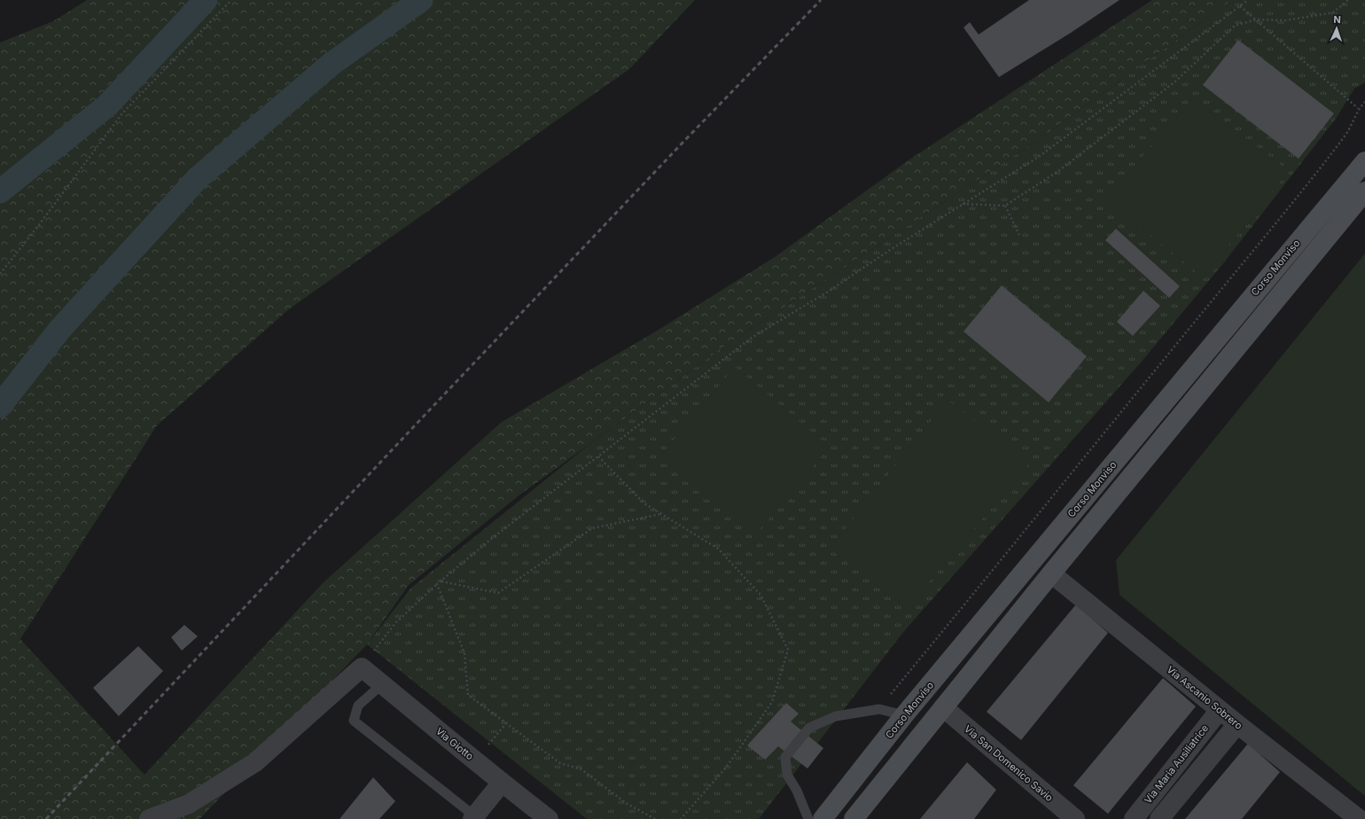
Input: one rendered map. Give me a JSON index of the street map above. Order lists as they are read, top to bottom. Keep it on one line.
{"streets":{"main road":["Corso Monviso"],"street":["Via Ascanio Sobrero","Via Giotto","Via San Domenico Savio","Via Maria Ausiliatrice"]},"crossings":[["Corso Monviso","Via Ascanio Sobrero"],["Corso Monviso","Via San Domenico Savio"],["Via Ascanio Sobrero","Via Maria Ausiliatrice"]],"north":"top"}
